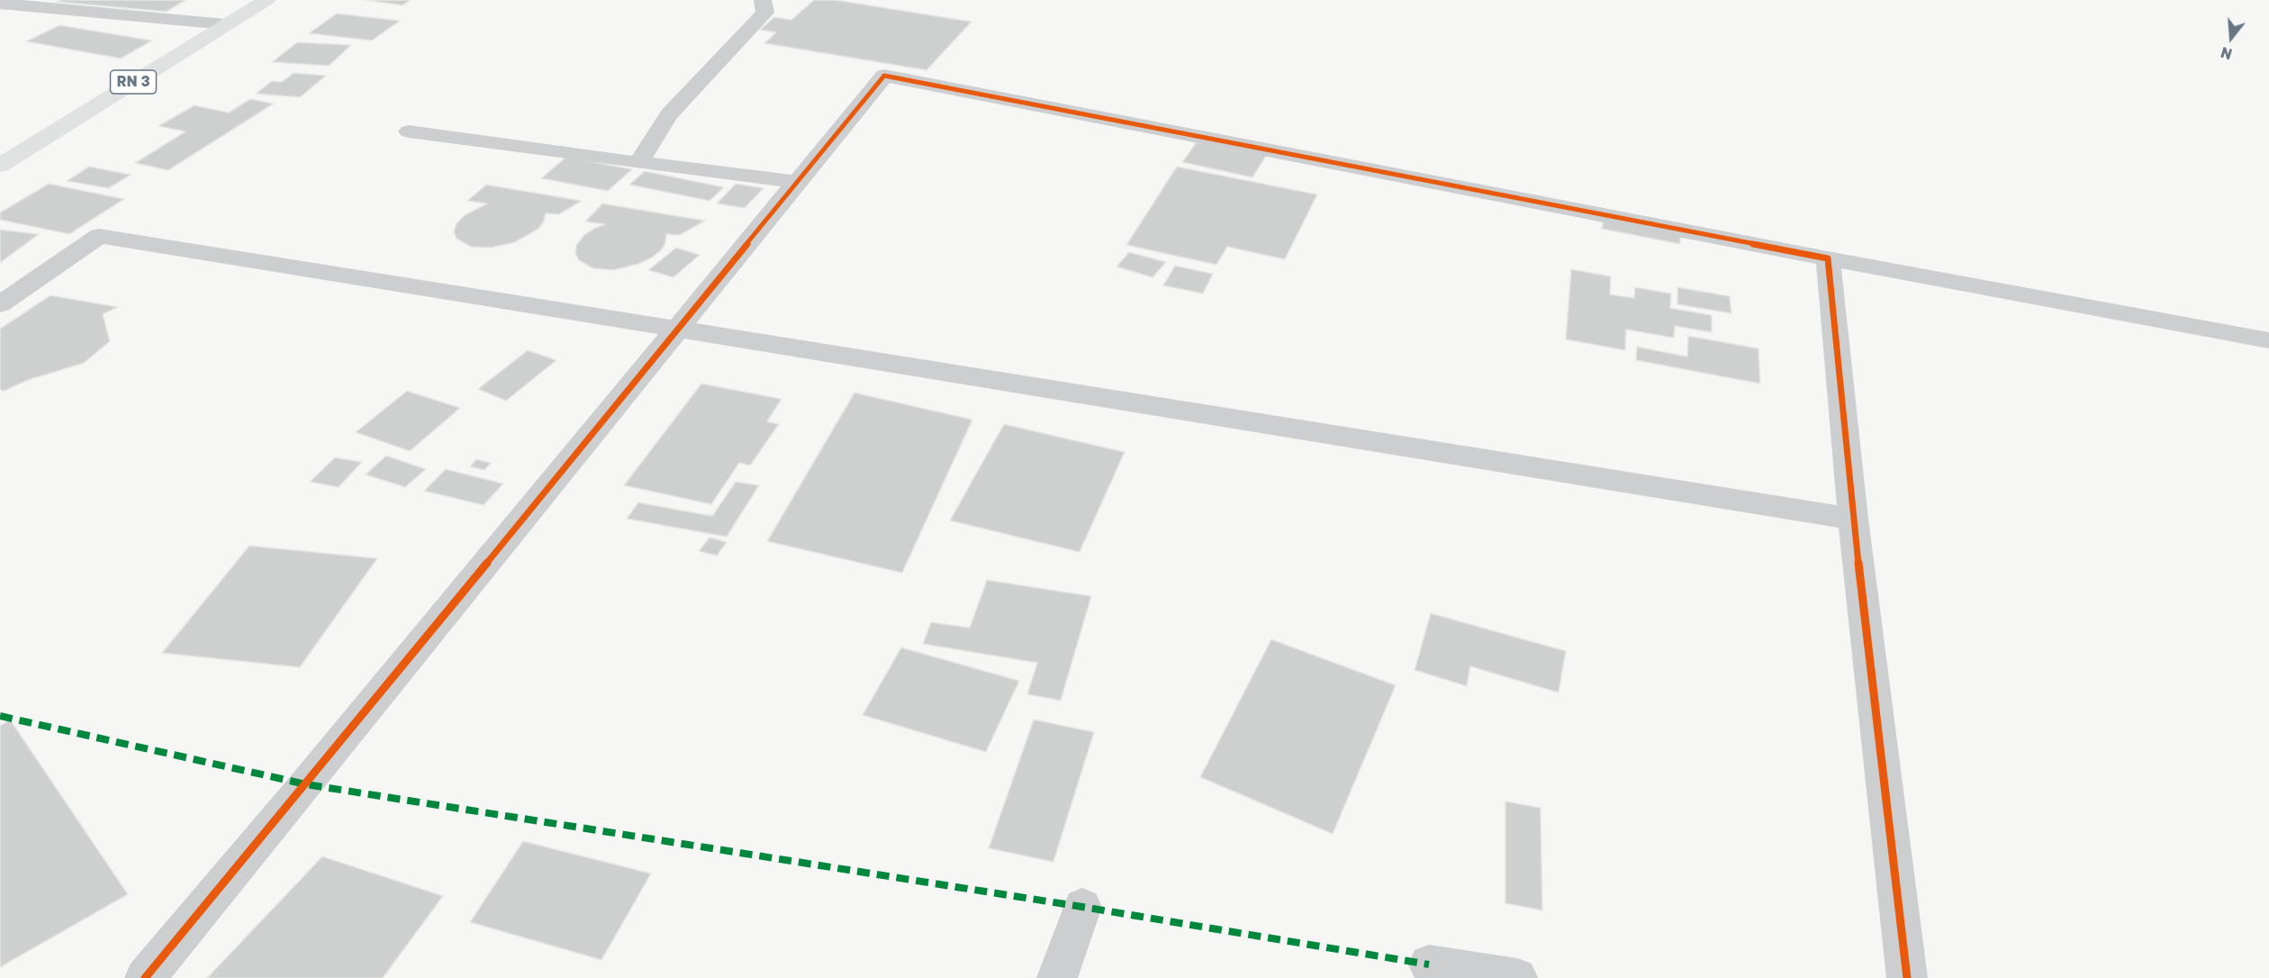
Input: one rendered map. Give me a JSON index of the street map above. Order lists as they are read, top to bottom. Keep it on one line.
{"streets":{"main road":["RN 3"]},"north":"bottom"}
